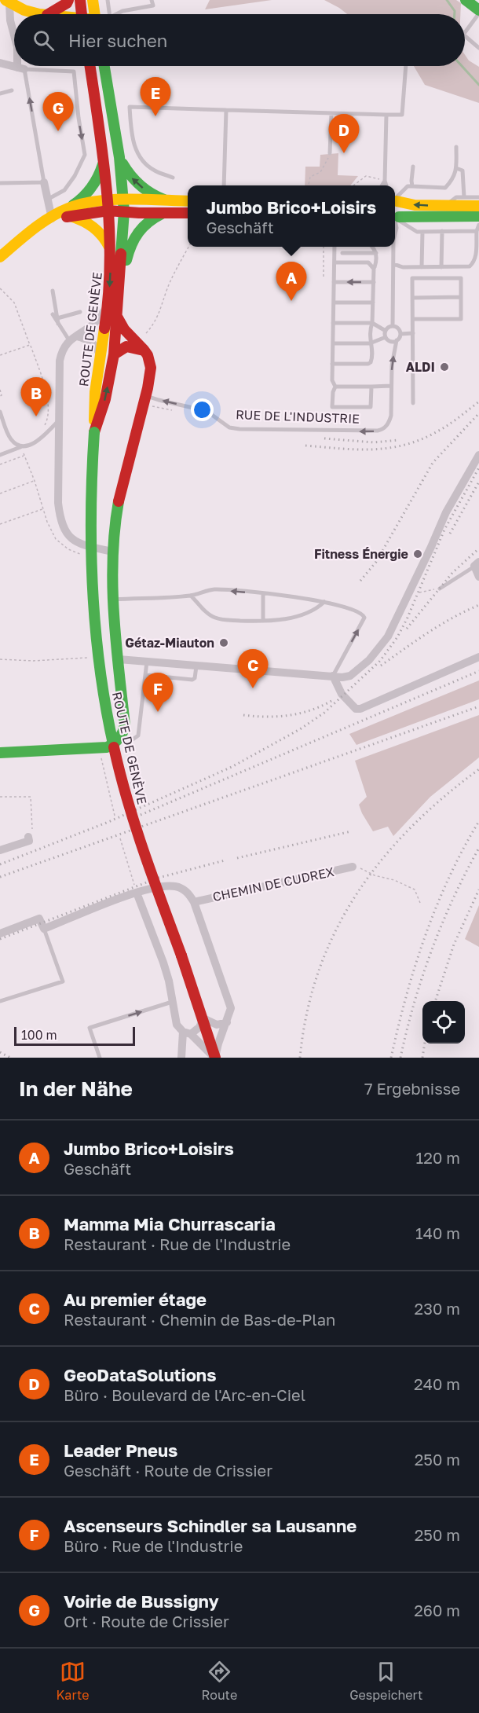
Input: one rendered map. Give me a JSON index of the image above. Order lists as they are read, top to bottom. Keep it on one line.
{"streets":{"main road":["ROUTE DE GENÈVE"],"street":["CHEMIN DE CUDREX"],"lane":["RUE DE L'INDUSTRIE"]},"one_way":["RUE DE L'INDUSTRIE"],"places":["ALDI","Fitness Énergie","Gétaz-Miauton"],"scale_bar":"100 m","page":{"search":"Hier suchen","pins":["E","G","D","A","B","C","F"],"popup":["Jumbo Brico+Loisirs","Geschäft"],"scale":"100 m","heading":["In der Nähe","7 Ergebnisse"],"list":[{"mark":"A","name":"Jumbo Brico+Loisirs","note":"Geschäft","value":"120 m"},{"mark":"B","name":"Mamma Mia Churrascaria","note":"Restaurant · Rue de l'Industrie","value":"140 m"},{"mark":"C","name":"Au premier étage","note":"Restaurant · Chemin de Bas-de-Plan","value":"230 m"},{"mark":"D","name":"GeoDataSolutions","note":"Büro · Boulevard de l'Arc-en-Ciel","value":"240 m"},{"mark":"E","name":"Leader Pneus","note":"Geschäft · Route de Crissier","value":"250 m"},{"mark":"F","name":"Ascenseurs Schindler sa Lausanne","note":"Büro · Rue de l'Industrie","value":"250 m"},{"mark":"G","name":"Voirie de Bussigny","note":"Ort · Route de Crissier","value":"260 m"}],"nav":["Karte","Route","Gespeichert"]}}
